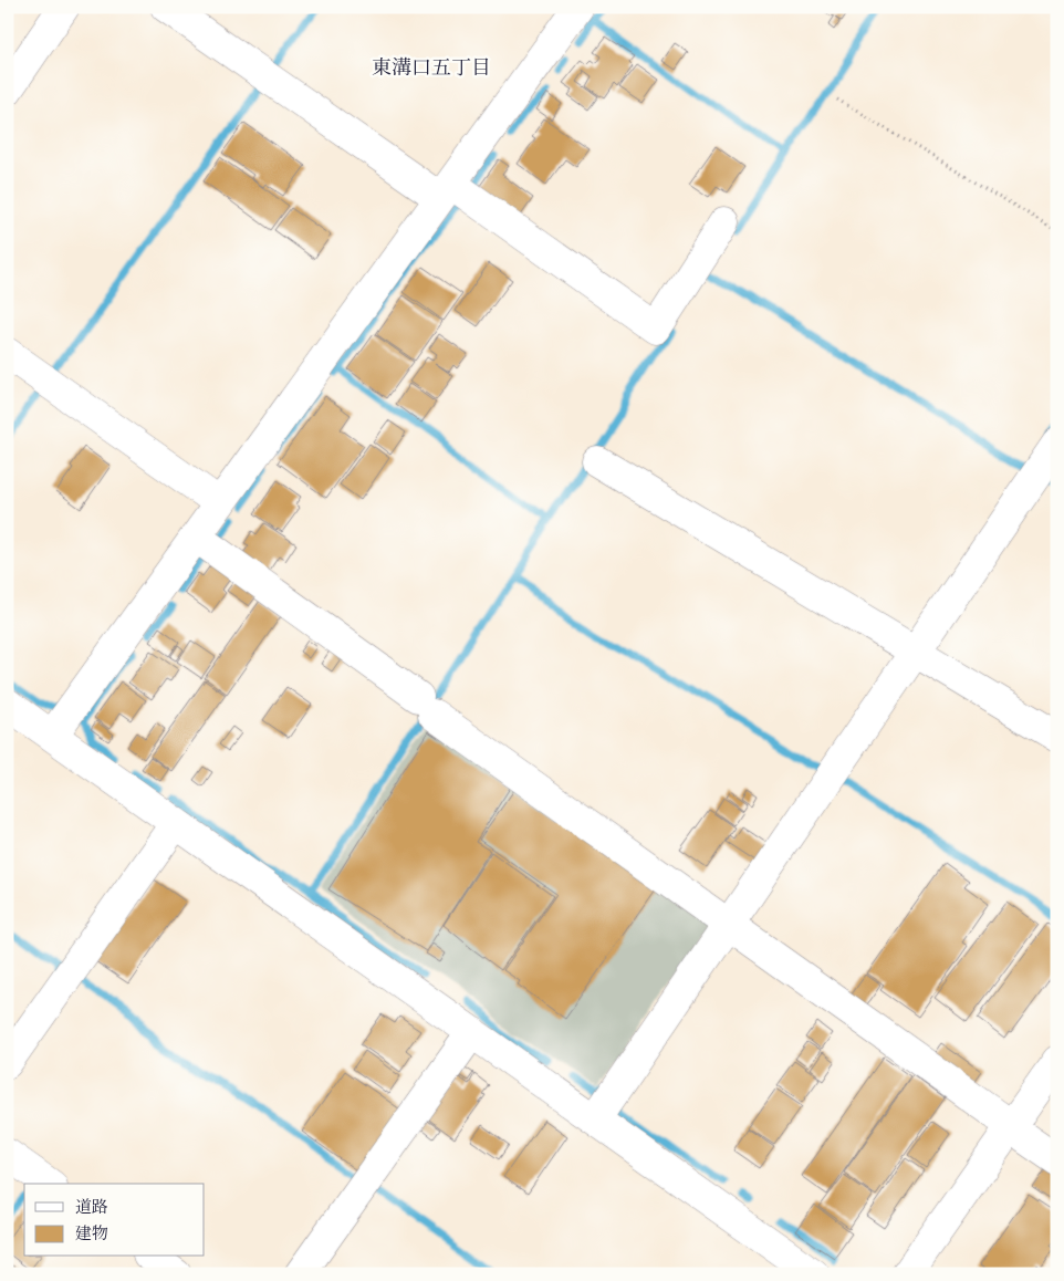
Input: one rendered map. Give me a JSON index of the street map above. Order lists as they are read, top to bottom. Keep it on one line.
{"districts":["東溝口五丁目"],"legend":["道路","建物"]}
